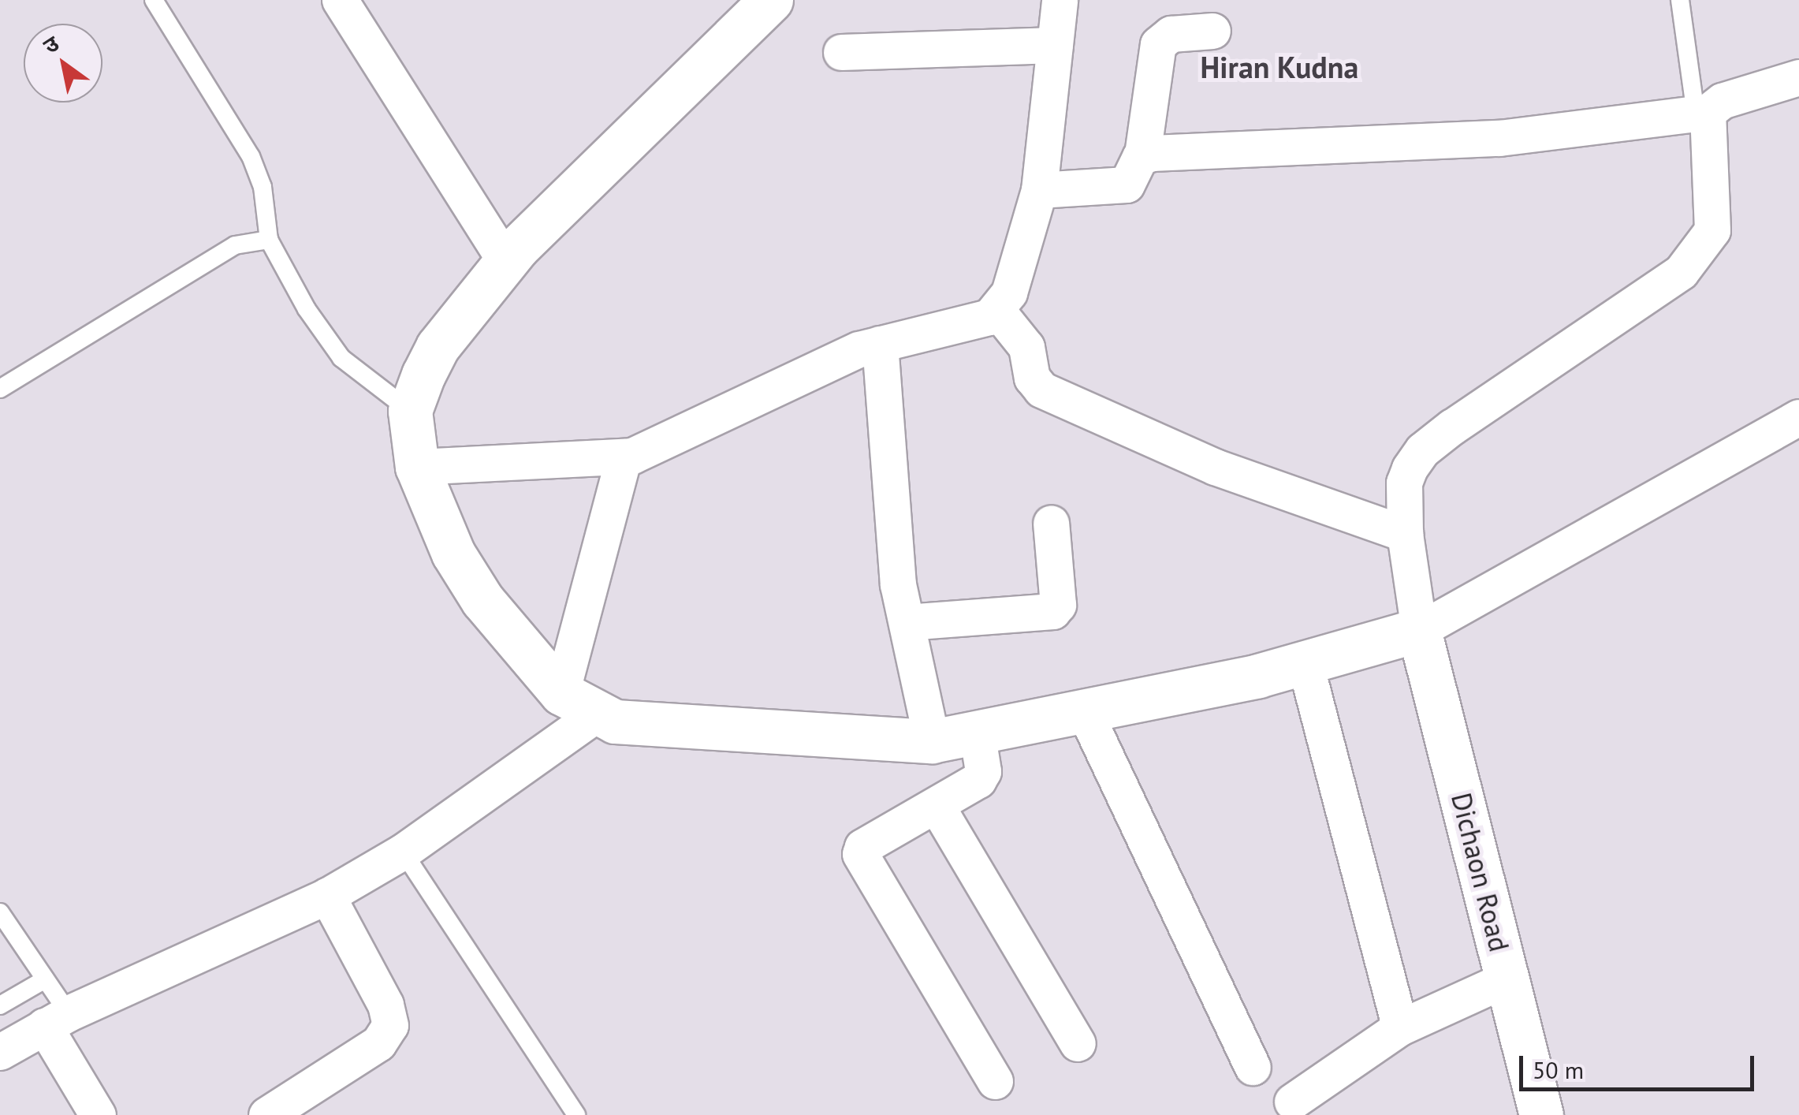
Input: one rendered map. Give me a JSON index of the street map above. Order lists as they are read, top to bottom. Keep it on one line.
{"streets":{"street":["Dichaon Road"]},"districts":["Hiran Kudna"],"scale_bar":"50 m","north":"top left"}
